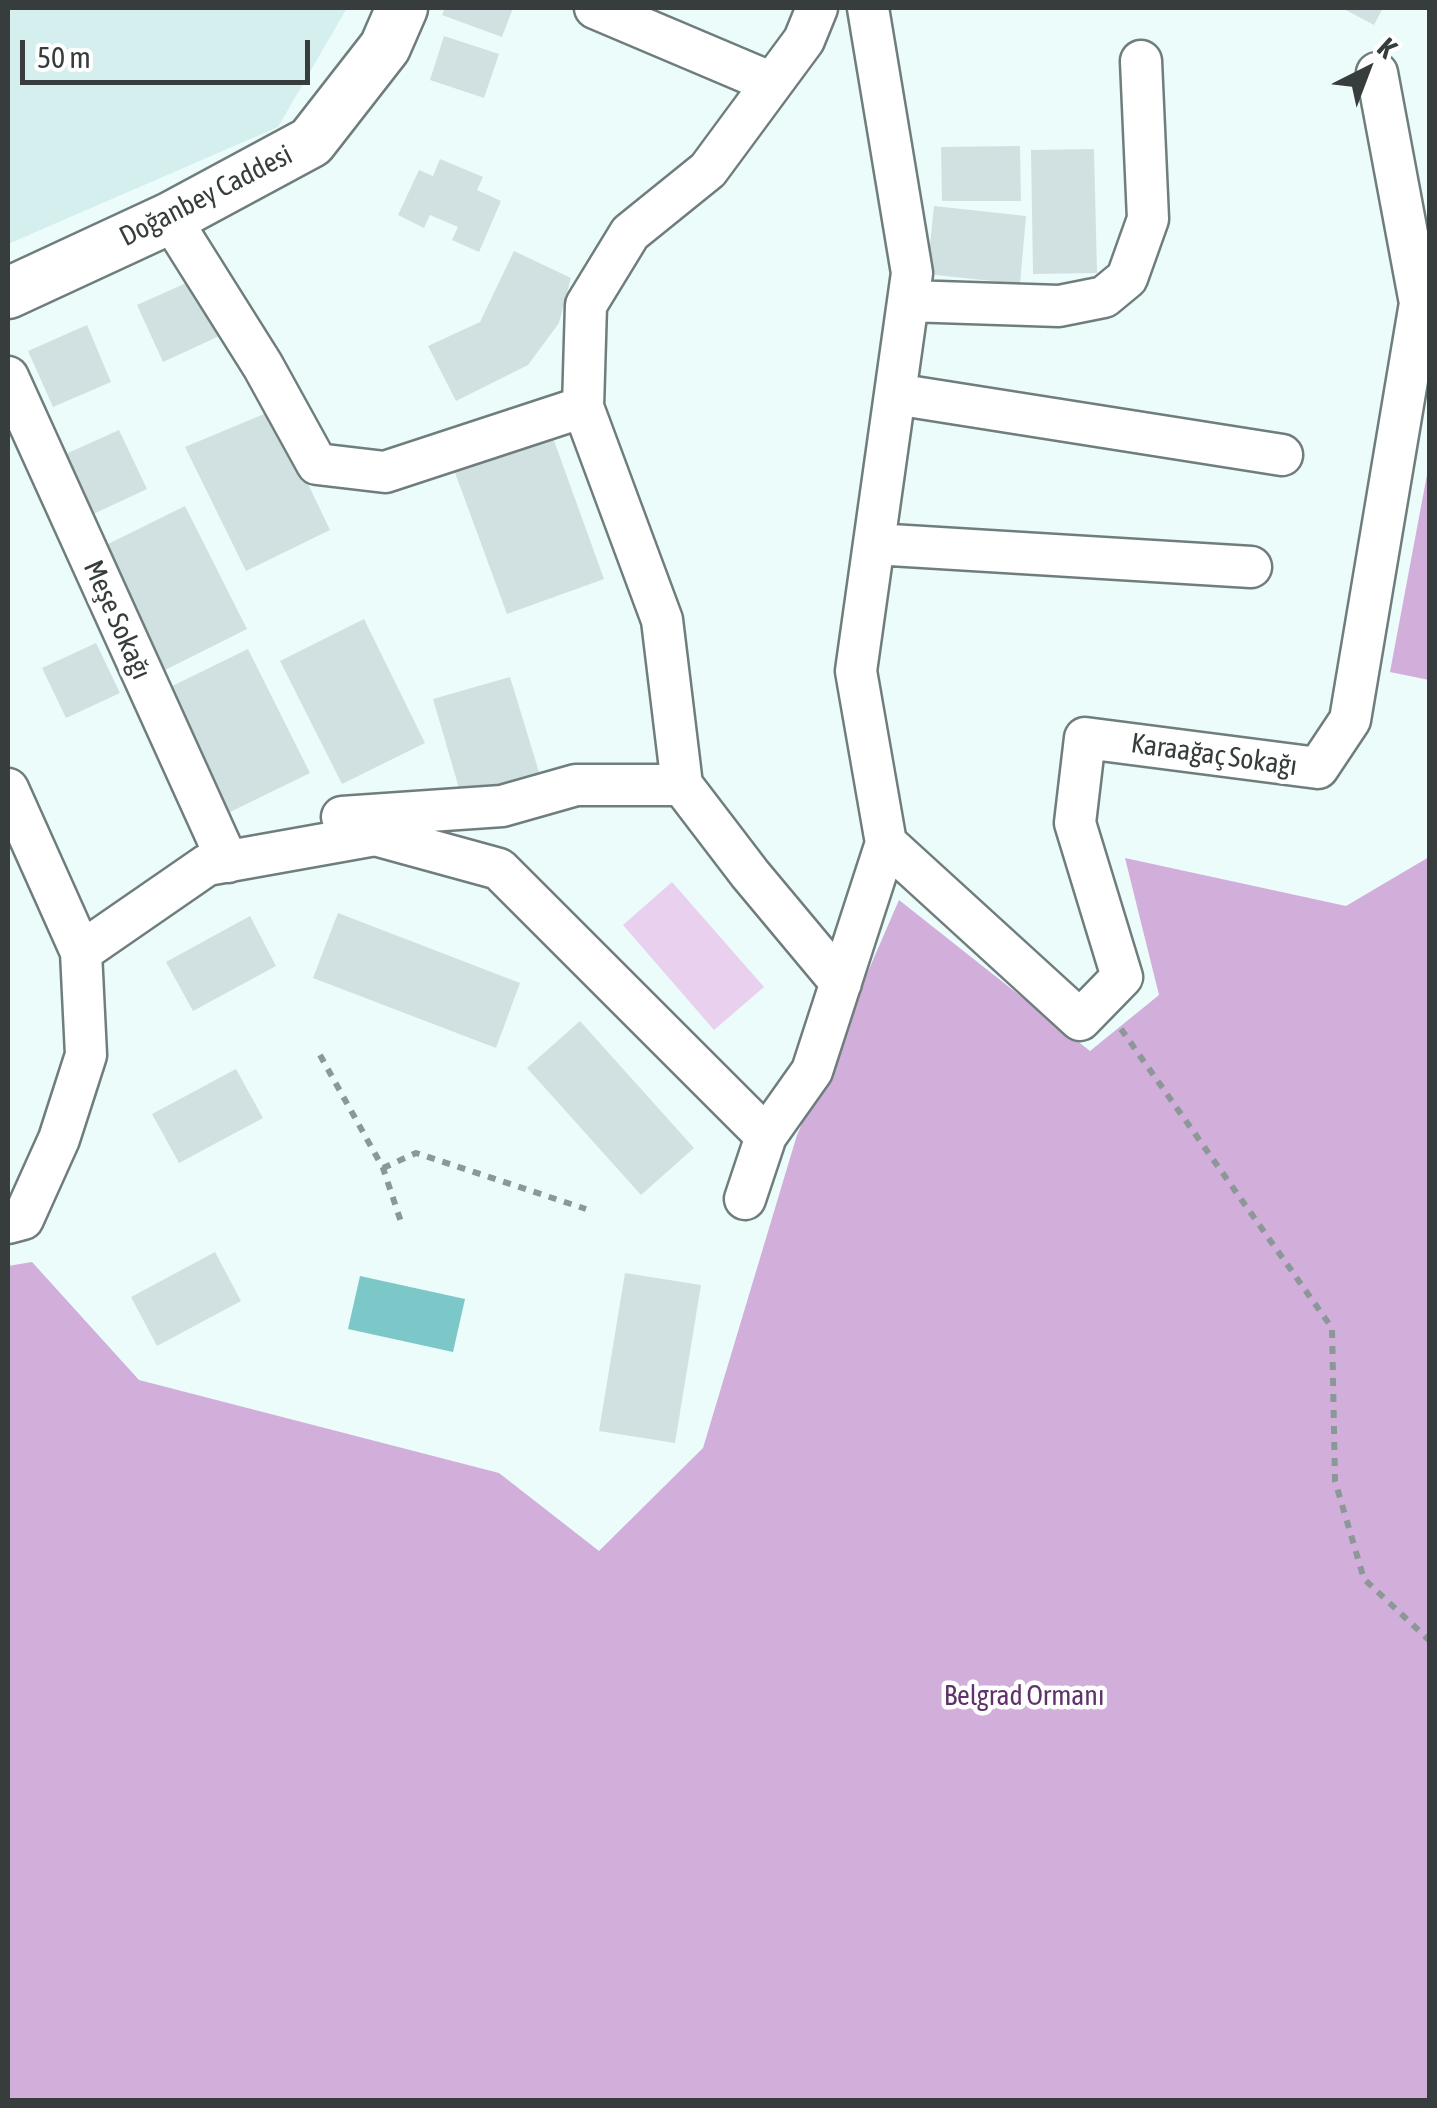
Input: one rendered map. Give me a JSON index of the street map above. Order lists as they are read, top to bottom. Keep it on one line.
{"streets":{"street":["Doğanbey Caddesi","Meşe Sokağı","Karaağaç Sokağı"]},"parks":["Belgrad Ormanı"],"scale_bar":"50 m","north":"top right"}
